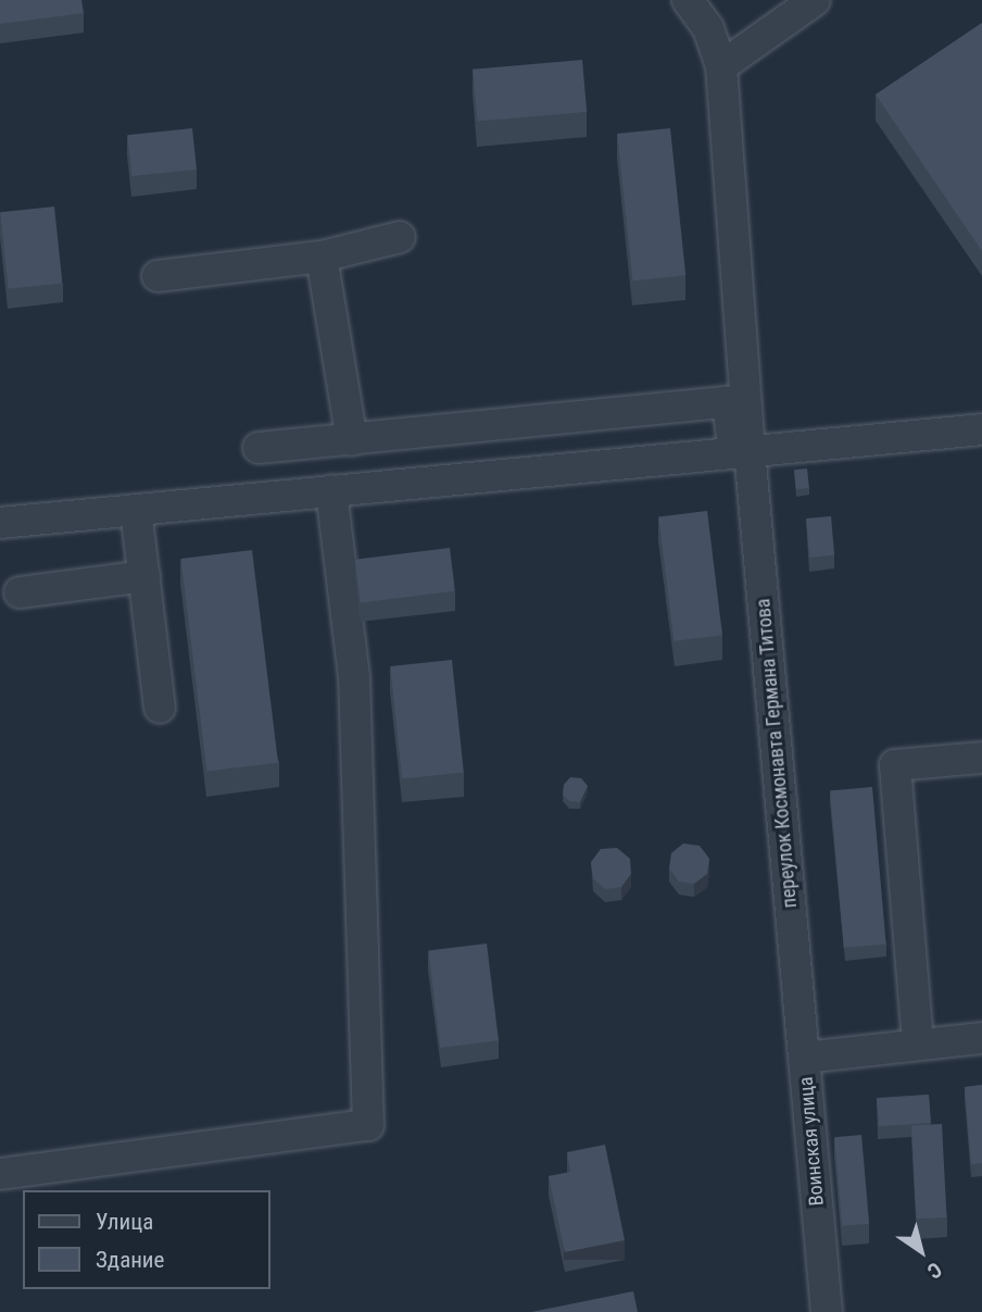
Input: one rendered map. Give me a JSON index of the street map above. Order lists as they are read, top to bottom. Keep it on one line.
{"streets":{"street":["переулок Космонавта Германа Титова","Воинская улица"]},"crossings":[["переулок Космонавта Германа Титова","Воинская улица"]],"legend":["Улица","Здание"],"north":"bottom right"}
